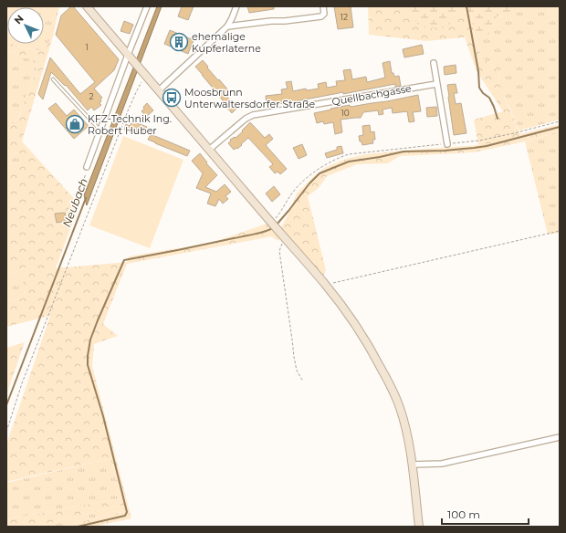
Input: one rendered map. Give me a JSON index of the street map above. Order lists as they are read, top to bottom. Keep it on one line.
{"streets":{"street":["Quellbachgasse"]},"water":["Neubach"],"places":{"building":["ehemalige Kupferlaterne"],"bus stop":["Moosbrunn Unterwaltersdorfer Straße"],"shop":["KFZ-Technik Ing. Robert Huber"]},"house_numbers":["12","1","2","10"],"scale_bar":"100 m","north":"top left"}
